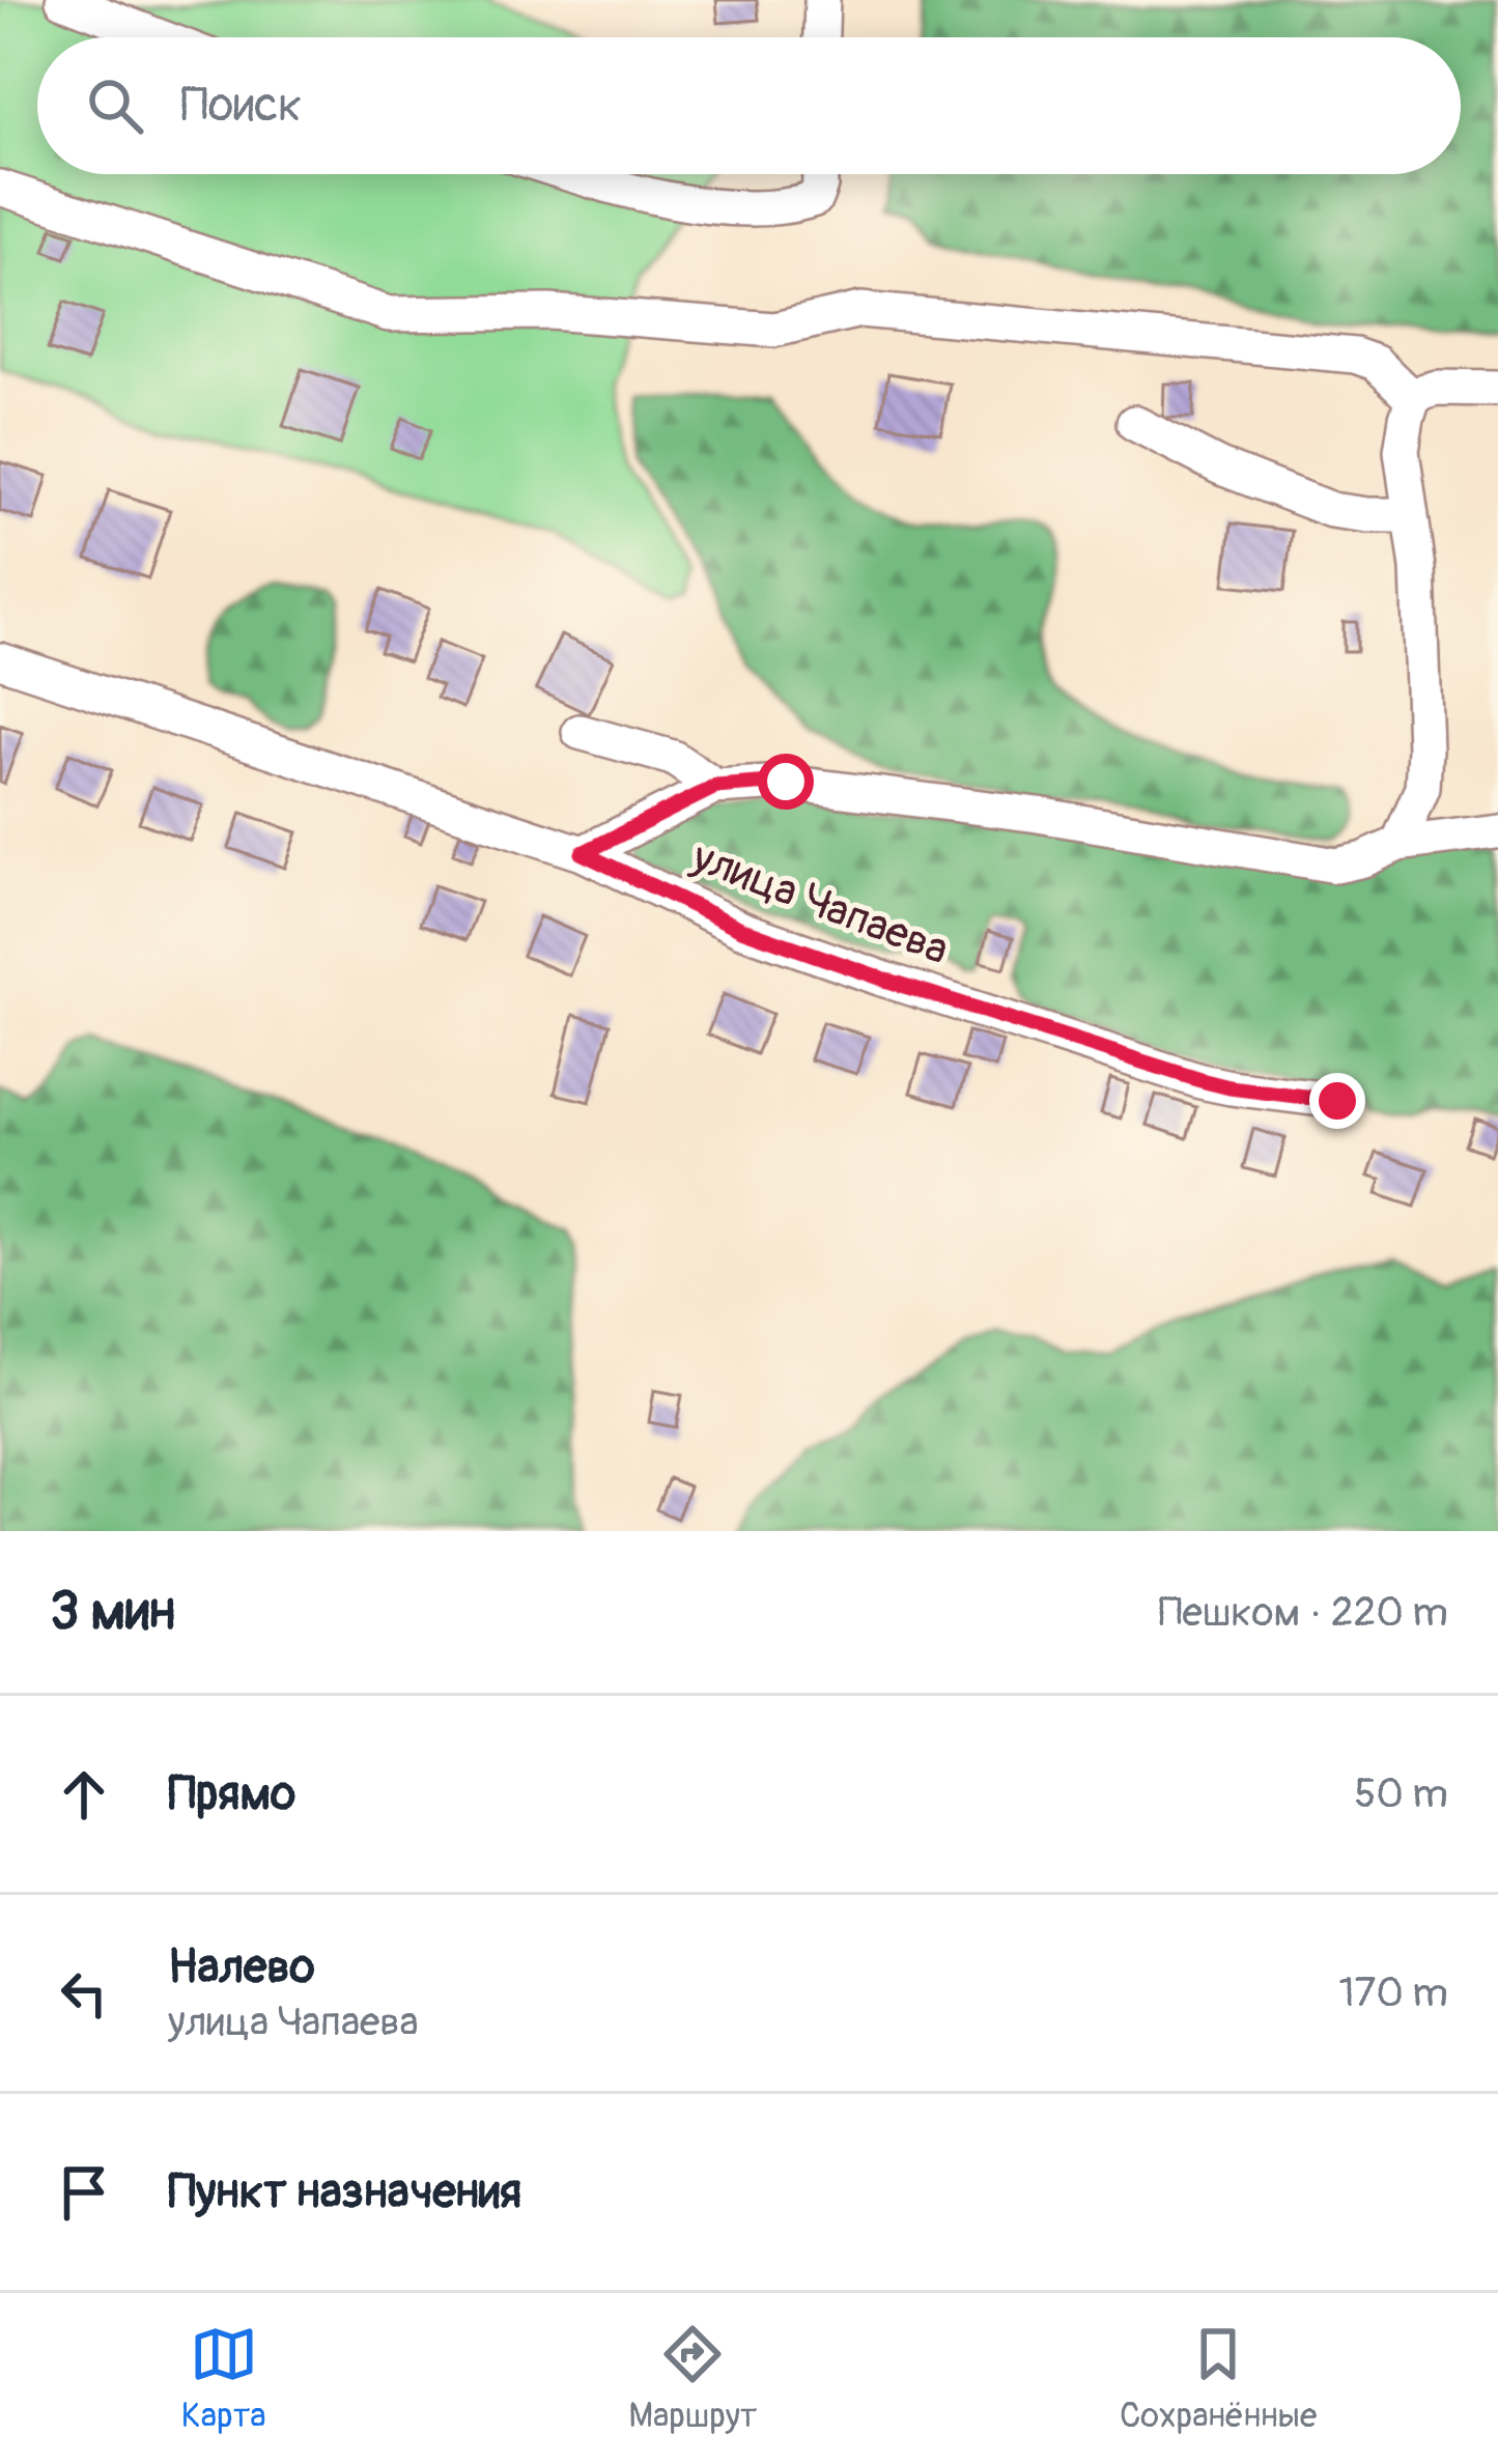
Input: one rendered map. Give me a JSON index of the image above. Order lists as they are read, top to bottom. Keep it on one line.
{"streets":{"street":["улица Чапаева"]},"page":{"search":"Поиск","heading":["3 мин","Пешком · 220 m"],"list":[["Прямо","50 m"],["Налево","улица Чапаева","170 m"],"Пункт назначения"],"nav":["Карта","Маршрут","Сохранённые"]}}
